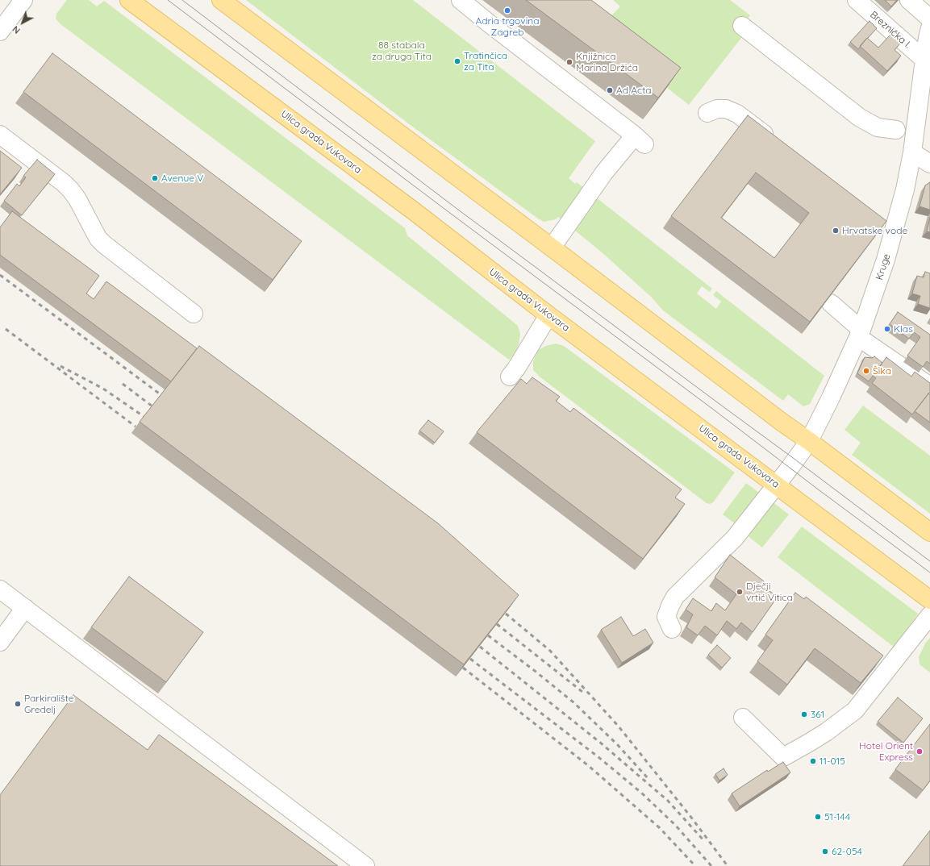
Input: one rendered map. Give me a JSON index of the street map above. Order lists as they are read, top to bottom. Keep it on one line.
{"streets":{"main road":["Ulica grada Vukovara"],"street":["Breznička I.","Kruge"]},"crossings":[["Breznička I.","Kruge"],["Ulica grada Vukovara","Kruge"]],"parks":["88 stabala za druga Tita"],"places":["Adria trgovina Zagreb","Tratinčica za Tita","Knjižnica Marina Držića","Ad Acta","Avenue V","Hrvatske vode","Klas","Šika","Dječji vrtić Vitica","Parkiralište Gredelj","361","Hotel Orient Express","11-015","51-144","62-054"],"north":"bottom left"}
